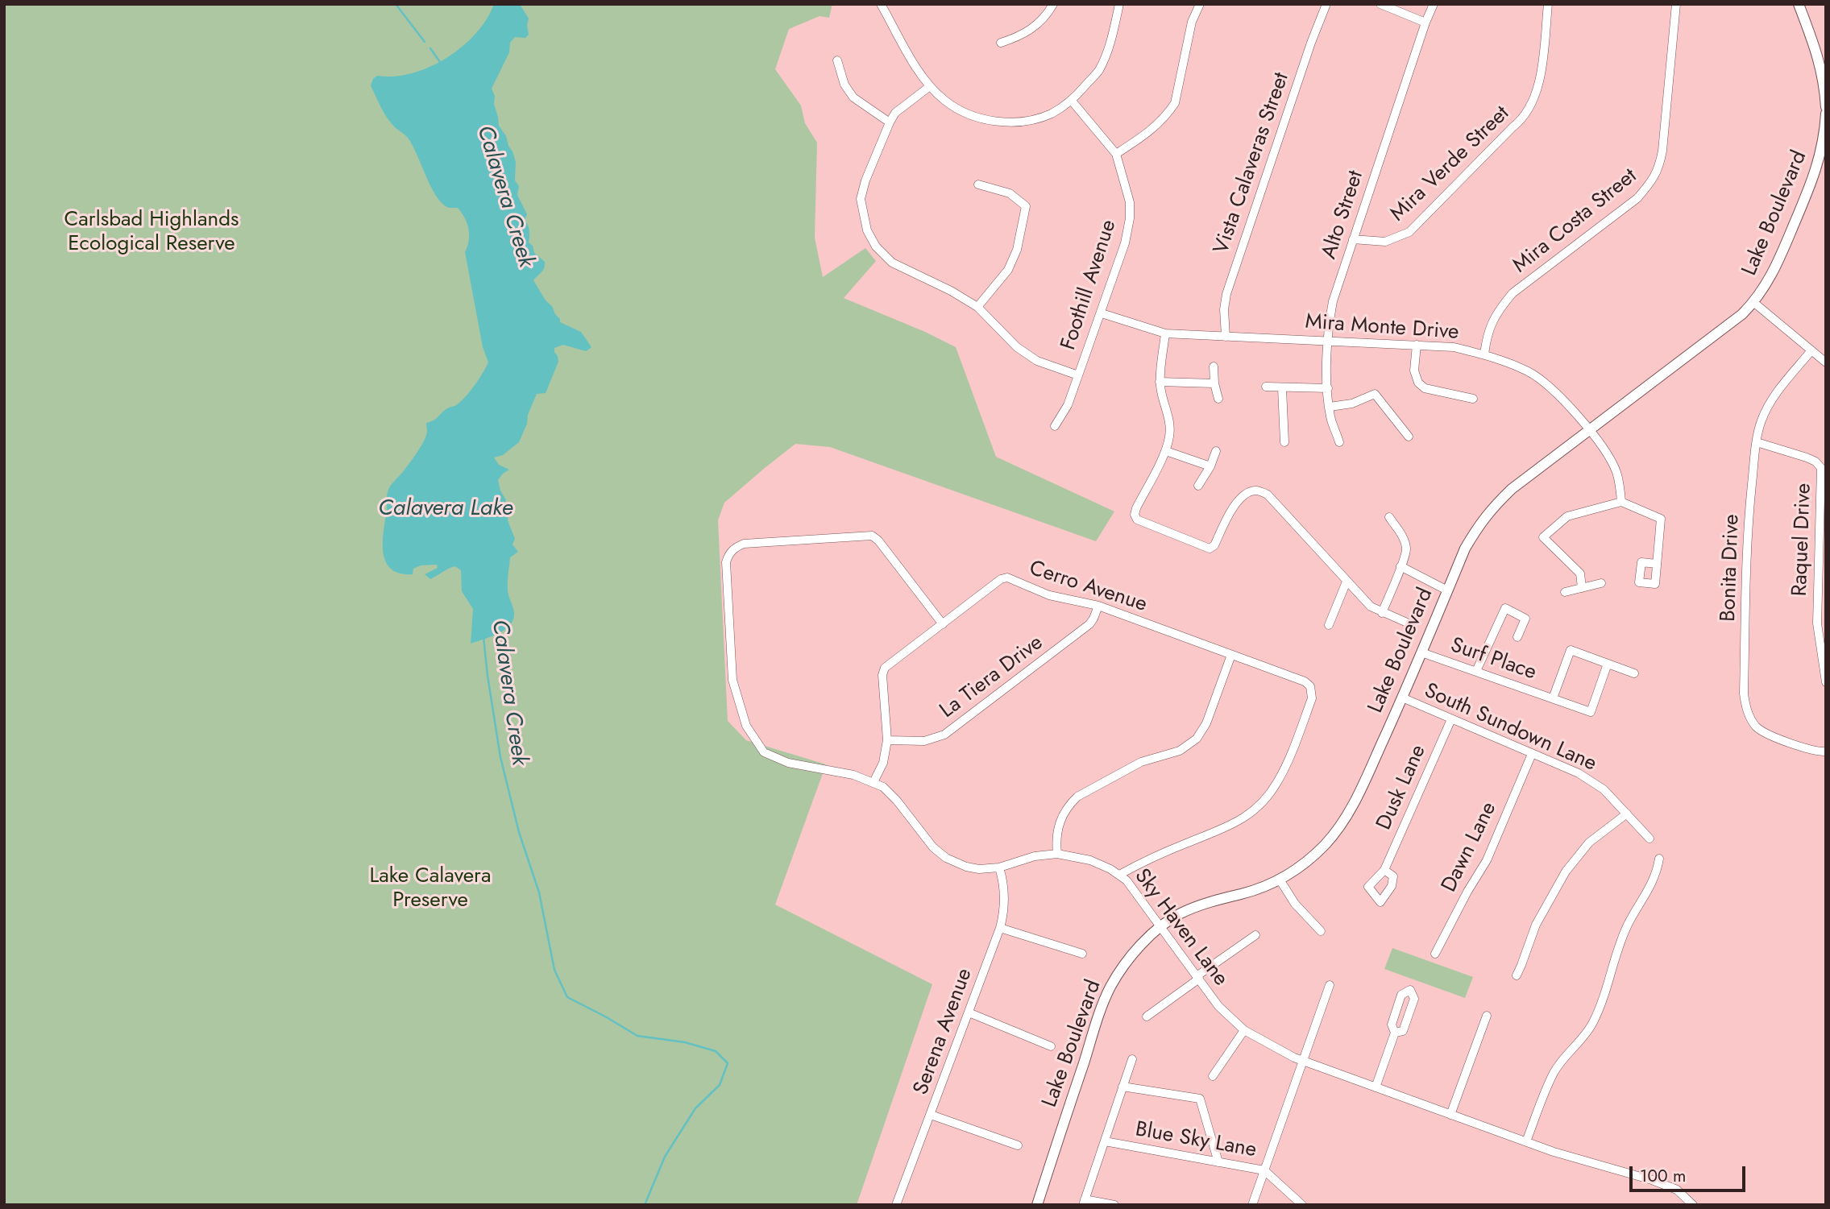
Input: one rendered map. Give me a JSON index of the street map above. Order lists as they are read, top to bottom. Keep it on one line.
{"streets":{"main road":["Lake Boulevard"],"street":["Vista Calaveras Street","Mira Verde Street","Alto Street","Mira Costa Street","Foothill Avenue","Mira Monte Drive","Raquel Drive","Bonita Drive","Cerro Avenue","Surf Place","La Tiera Drive","South Sundown Lane","Dusk Lane","Dawn Lane","Sky Haven Lane","Serena Avenue","Blue Sky Lane"]},"crossings":[["Vista Calaveras Street","Mira Monte Drive"],["Mira Verde Street","Alto Street"],["Lake Boulevard","Mira Monte Drive"],["Lake Boulevard","Surf Place"],["Lake Boulevard","South Sundown Lane"],["Lake Boulevard","Sky Haven Lane"],["Alto Street","Mira Monte Drive"],["Mira Costa Street","Mira Monte Drive"],["Foothill Avenue","Mira Monte Drive"],["Raquel Drive","Bonita Drive"],["Cerro Avenue","La Tiera Drive"],["Cerro Avenue","Sky Haven Lane"],["South Sundown Lane","Dusk Lane"],["South Sundown Lane","Dawn Lane"],["Sky Haven Lane","Serena Avenue"]],"water":["Calavera Creek","Calavera Lake"],"parks":["Carlsbad Highlands Ecological Reserve","Lake Calavera Preserve"],"scale_bar":"100 m"}
